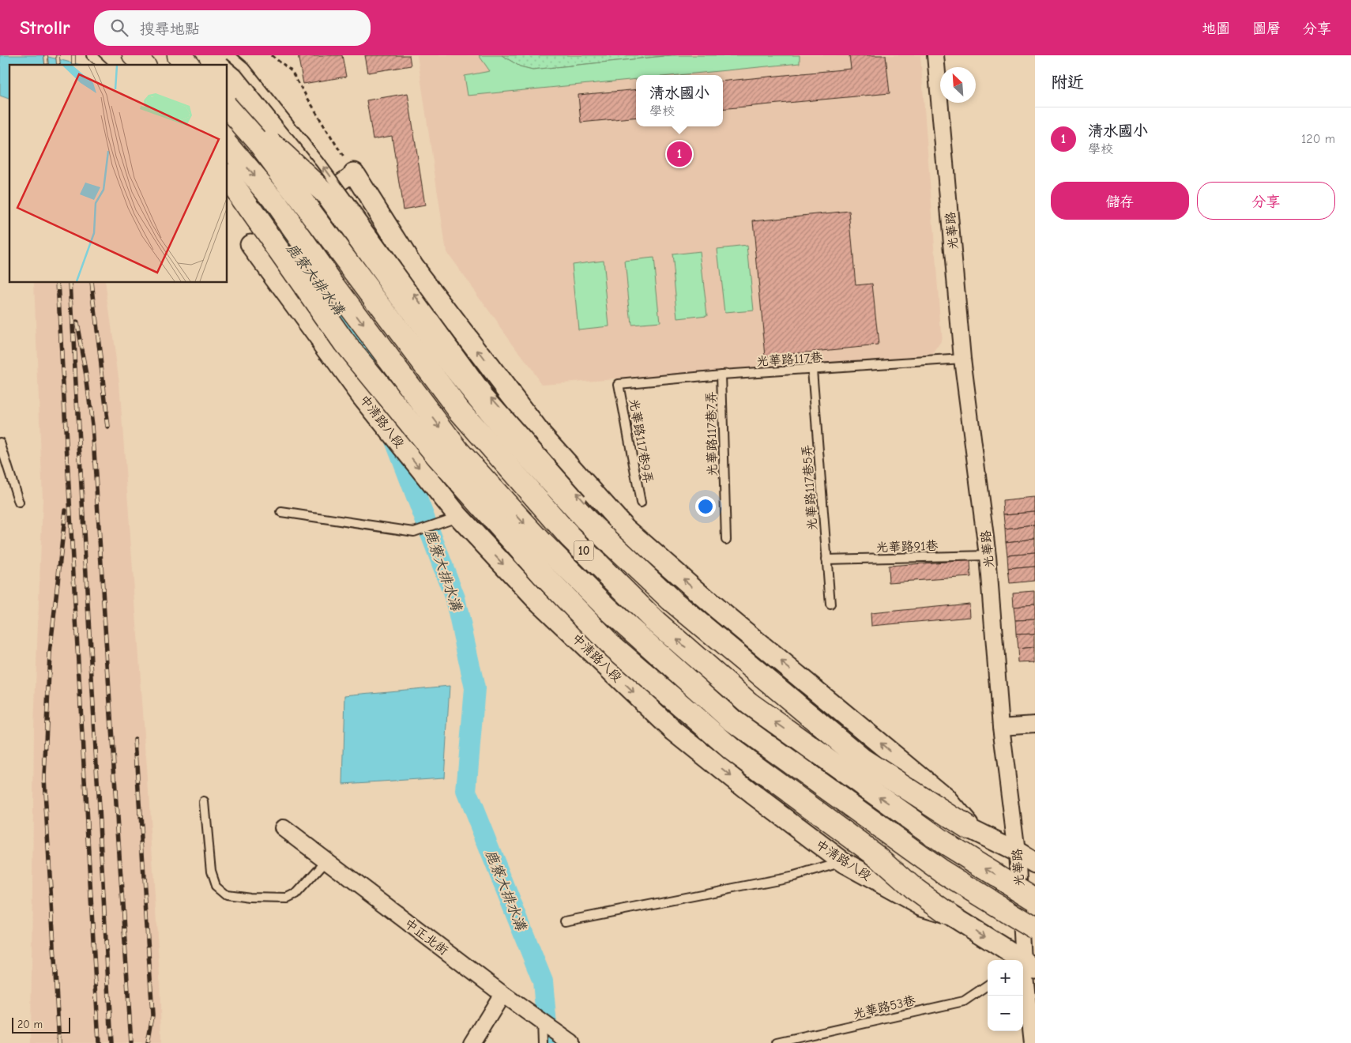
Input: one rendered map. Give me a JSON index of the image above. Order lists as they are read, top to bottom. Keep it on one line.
{"streets":{"main road":["10"],"street":["光華路","中清路八段","中正北街"],"lane":["光華路117巷","光華路117巷7弄","光華路117巷9弄","光華路117巷5弄","光華路91巷","光華路53巷"]},"crossings":[["光華路","光華路117巷"],["光華路","中清路八段"],["光華路","光華路91巷"],["光華路117巷","光華路117巷7弄"],["光華路117巷","光華路117巷9弄"],["光華路117巷","光華路117巷5弄"],["光華路117巷5弄","光華路91巷"]],"water":["鹿寮大排水溝"],"scale_bar":"20 m","north":"top left","page":{"header":"Strollr","search":"搜尋地點","nav":["地圖","圖層","分享"],"heading":"附近","popup":["清水國小","學校"],"list":[{"mark":"1","name":"清水國小","note":"學校","value":"120 m"}],"pins":"1","buttons":["儲存","分享"],"map_buttons":["+","−"],"scale":"20 m"}}
